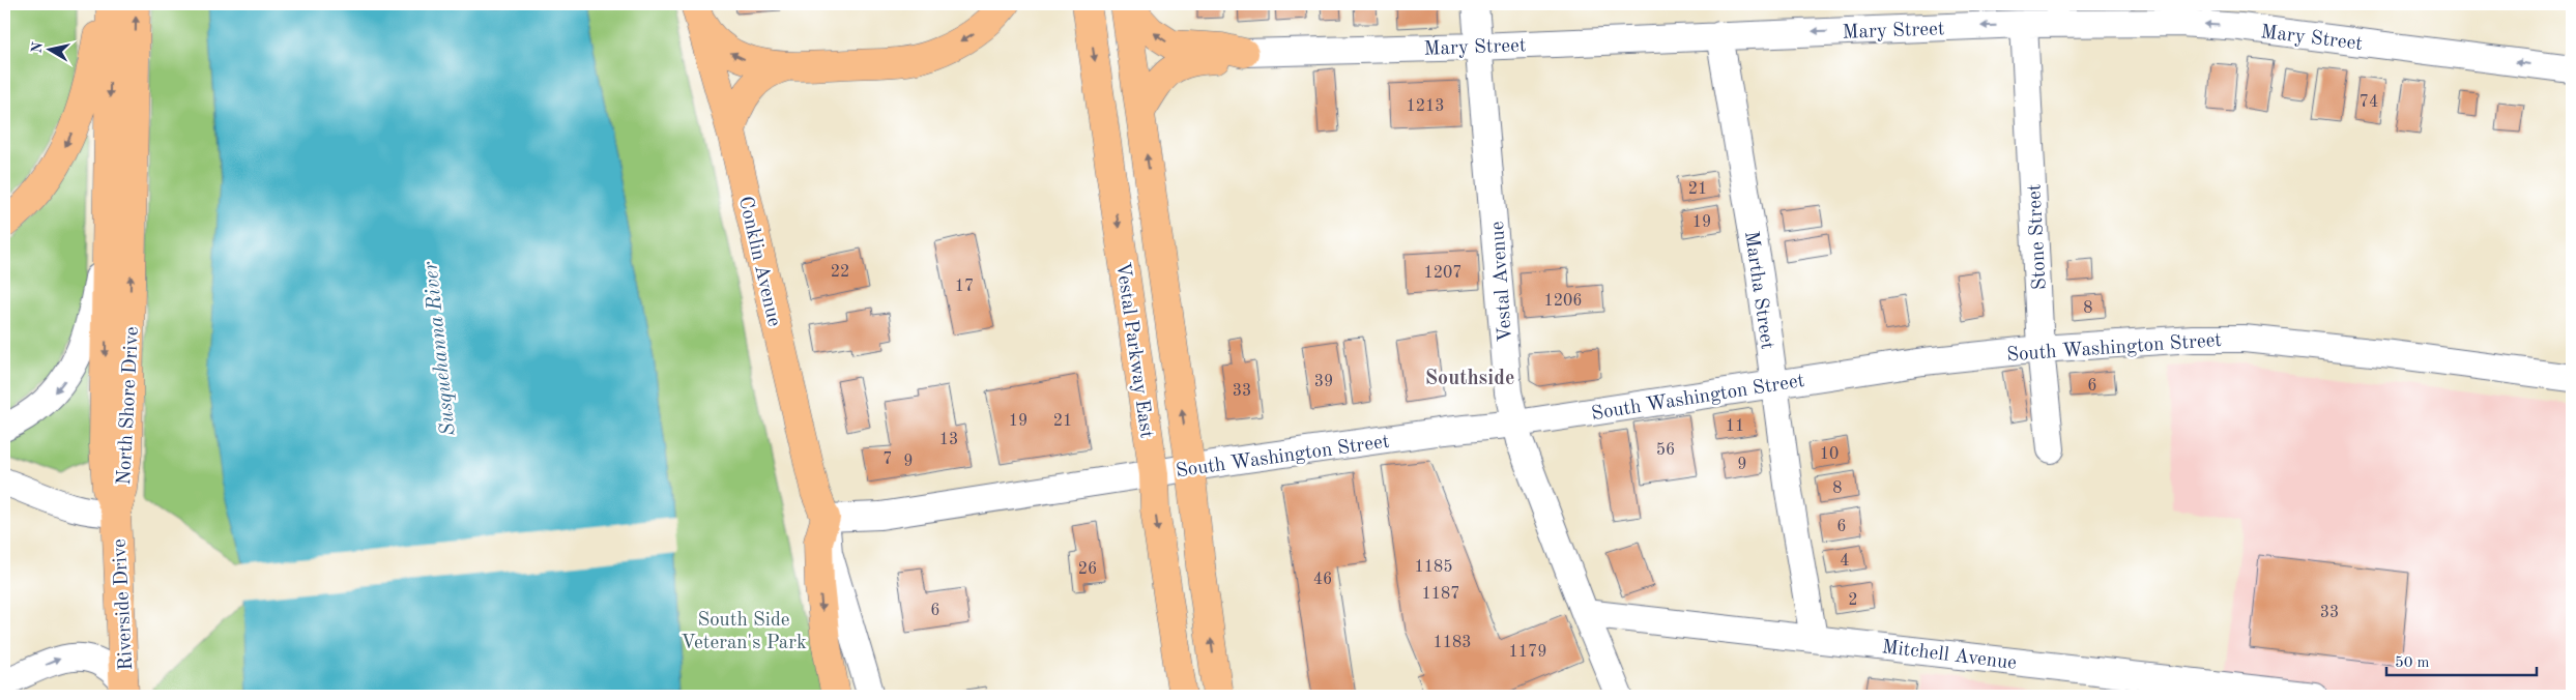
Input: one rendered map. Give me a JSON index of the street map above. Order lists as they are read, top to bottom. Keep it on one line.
{"streets":{"main road":["Conklin Avenue","Vestal Parkway East","North Shore Drive","Riverside Drive"],"street":["Mary Street","Stone Street","Vestal Avenue","Martha Street","South Washington Street","Mitchell Avenue"]},"crossings":[["Mary Street","Stone Street"],["Mary Street","Vestal Avenue"],["Mary Street","Martha Street"],["Stone Street","South Washington Street"],["Conklin Avenue","South Washington Street"],["Vestal Avenue","South Washington Street"],["Vestal Avenue","Mitchell Avenue"],["Martha Street","South Washington Street"],["Martha Street","Mitchell Avenue"],["South Washington Street","Vestal Parkway East"],["North Shore Drive","Riverside Drive"]],"one_way":["Mary Street"],"districts":["Southside"],"water":["Susquehanna River"],"parks":["South Side Veteran's Park"],"house_numbers":["74","1213","21","19","22","1207","17","1206","8","39","6","33","19","21","11","13","56","10","7","9","9","8","6","4","1185","26","46","1187","2","6","33","1183","1179"],"scale_bar":"50 m","north":"left"}
